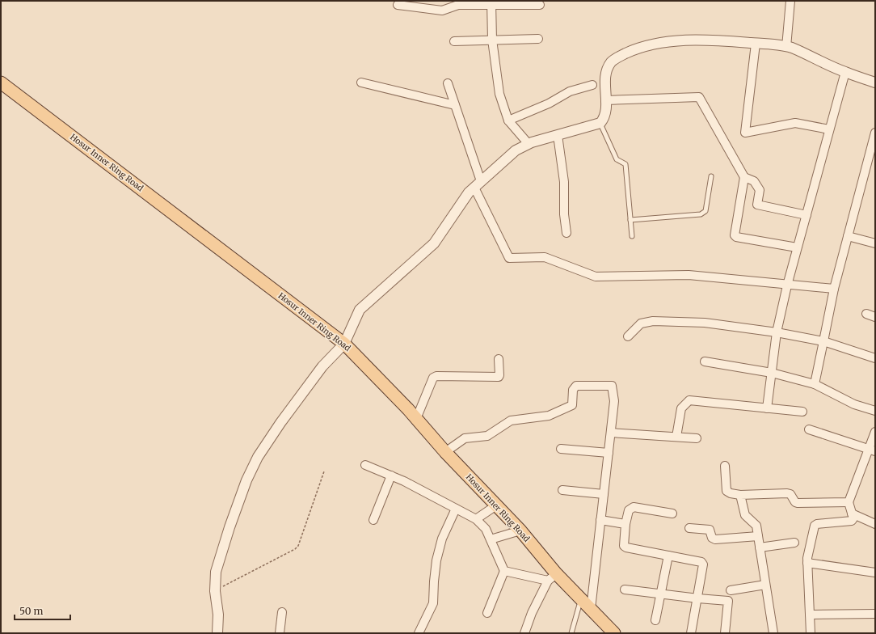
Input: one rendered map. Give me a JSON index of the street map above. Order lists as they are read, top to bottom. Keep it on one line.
{"streets":{"main road":["Hosur Inner Ring Road"]},"scale_bar":"50 m"}
